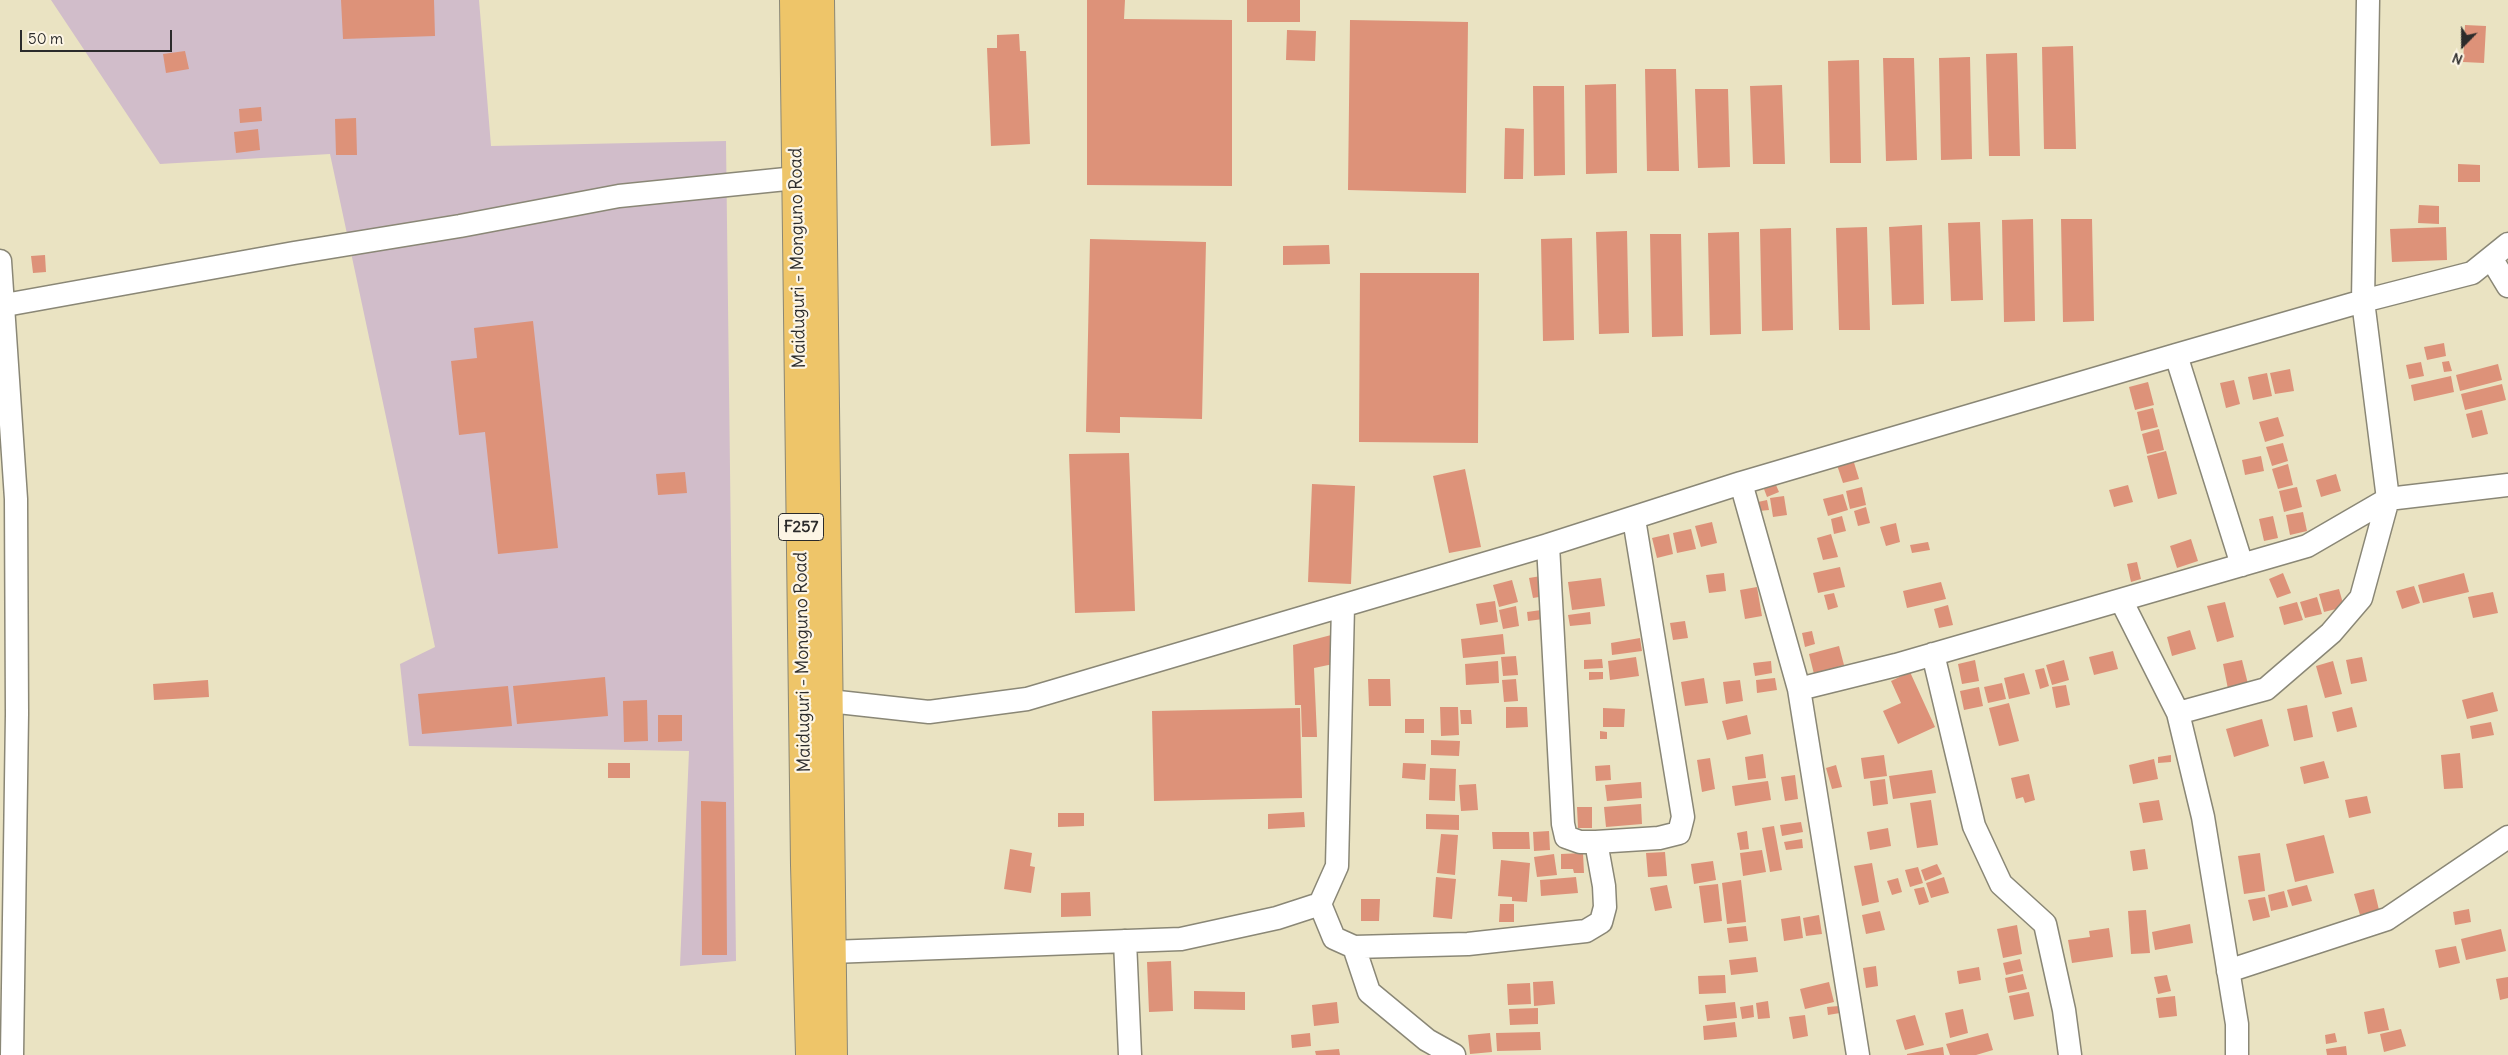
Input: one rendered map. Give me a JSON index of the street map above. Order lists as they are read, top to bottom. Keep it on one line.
{"streets":{"main road":["Maiduguri - Monguno Road","F257"]},"scale_bar":"50 m","north":"bottom"}
